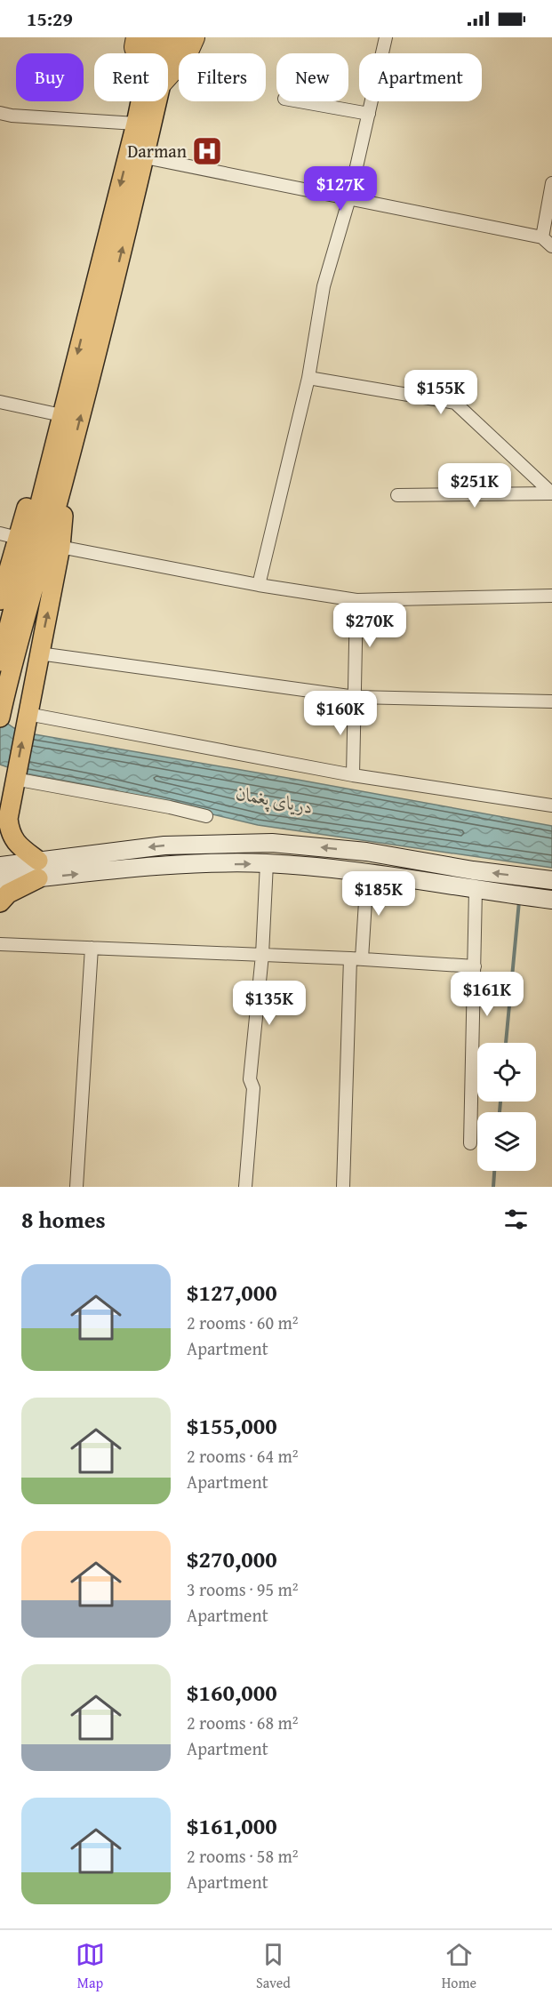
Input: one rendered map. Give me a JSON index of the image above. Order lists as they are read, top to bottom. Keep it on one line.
{"water":["دریای پغمان"],"places":{"hospital":["Darman"]},"page":{"status":"15:29","chip":["Buy","Rent","Filters","New","Apartment"],"price":["$127K","$155K","$251K","$270K","$160K","$185K","$161K","$135K"],"heading":"8 homes","list":[{"name":"$127,000","note":"2 rooms · 60 m² · Apartment"},{"name":"$155,000","note":"2 rooms · 64 m² · Apartment"},{"name":"$270,000","note":"3 rooms · 95 m² · Apartment"},{"name":"$160,000","note":"2 rooms · 68 m² · Apartment"},{"name":"$161,000","note":"2 rooms · 58 m² · Apartment"}],"tabs":["Map","Saved","Home"]}}
